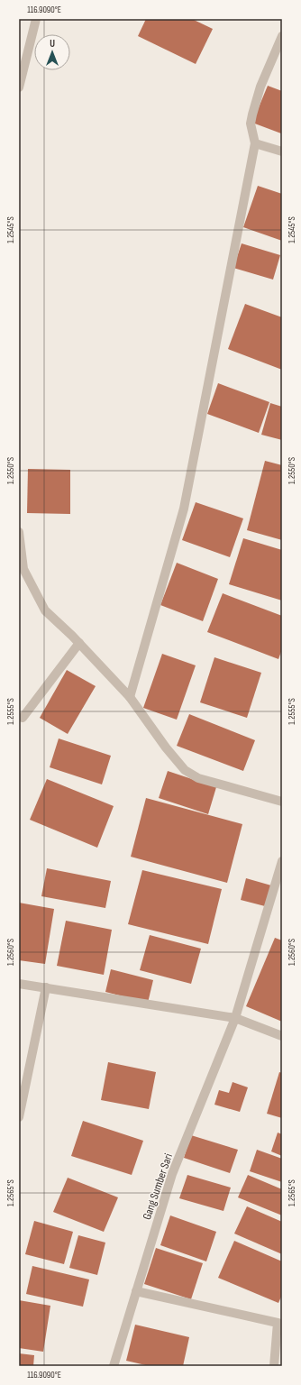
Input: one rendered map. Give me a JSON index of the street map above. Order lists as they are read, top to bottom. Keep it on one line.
{"streets":{"street":["Gang Sumber Sari"]},"north":"top","coordinates":["116.9090°E","1.2545°S","1.2550°S","1.2555°S","1.2560°S","1.2565°S"]}
